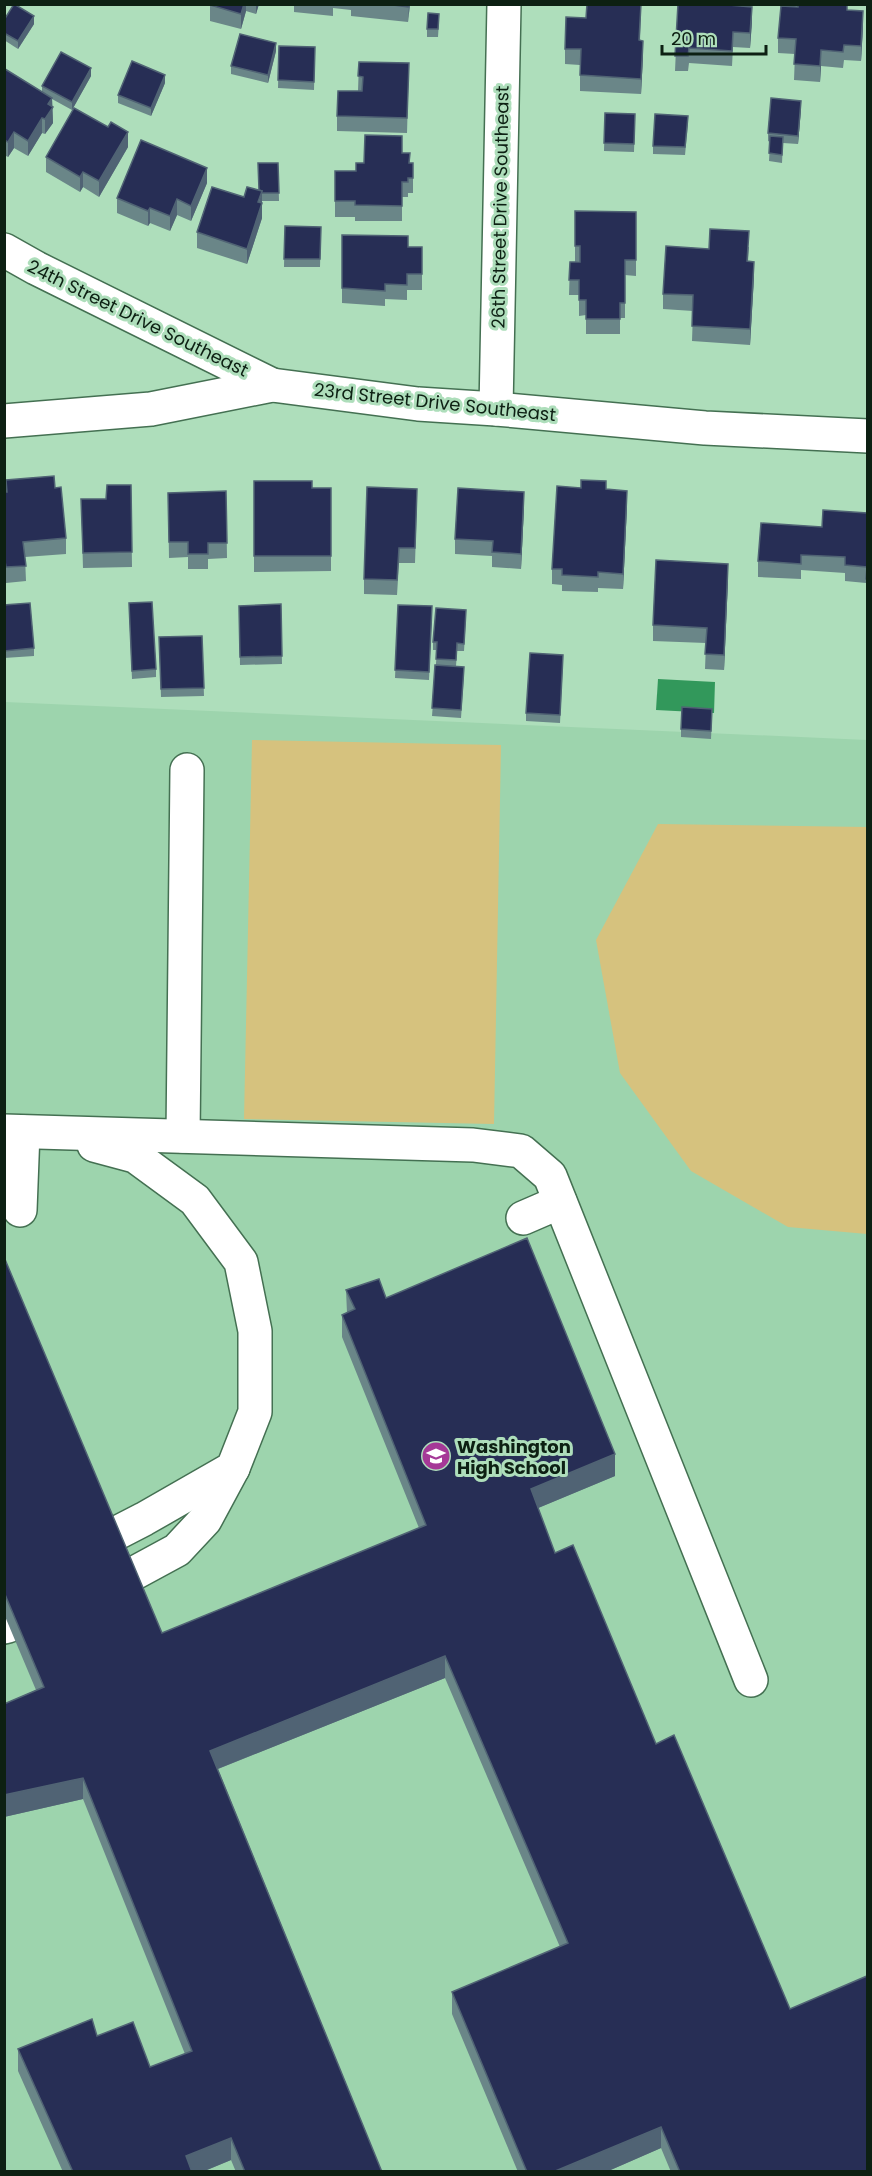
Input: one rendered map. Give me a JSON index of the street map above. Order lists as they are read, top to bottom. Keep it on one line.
{"streets":{"street":["26th Street Drive Southeast","24th Street Drive Southeast","23rd Street Drive Southeast"]},"crossings":[["26th Street Drive Southeast","23rd Street Drive Southeast"],["24th Street Drive Southeast","23rd Street Drive Southeast"]],"places":{"school or university":["Washington High School"]},"scale_bar":"20 m"}
